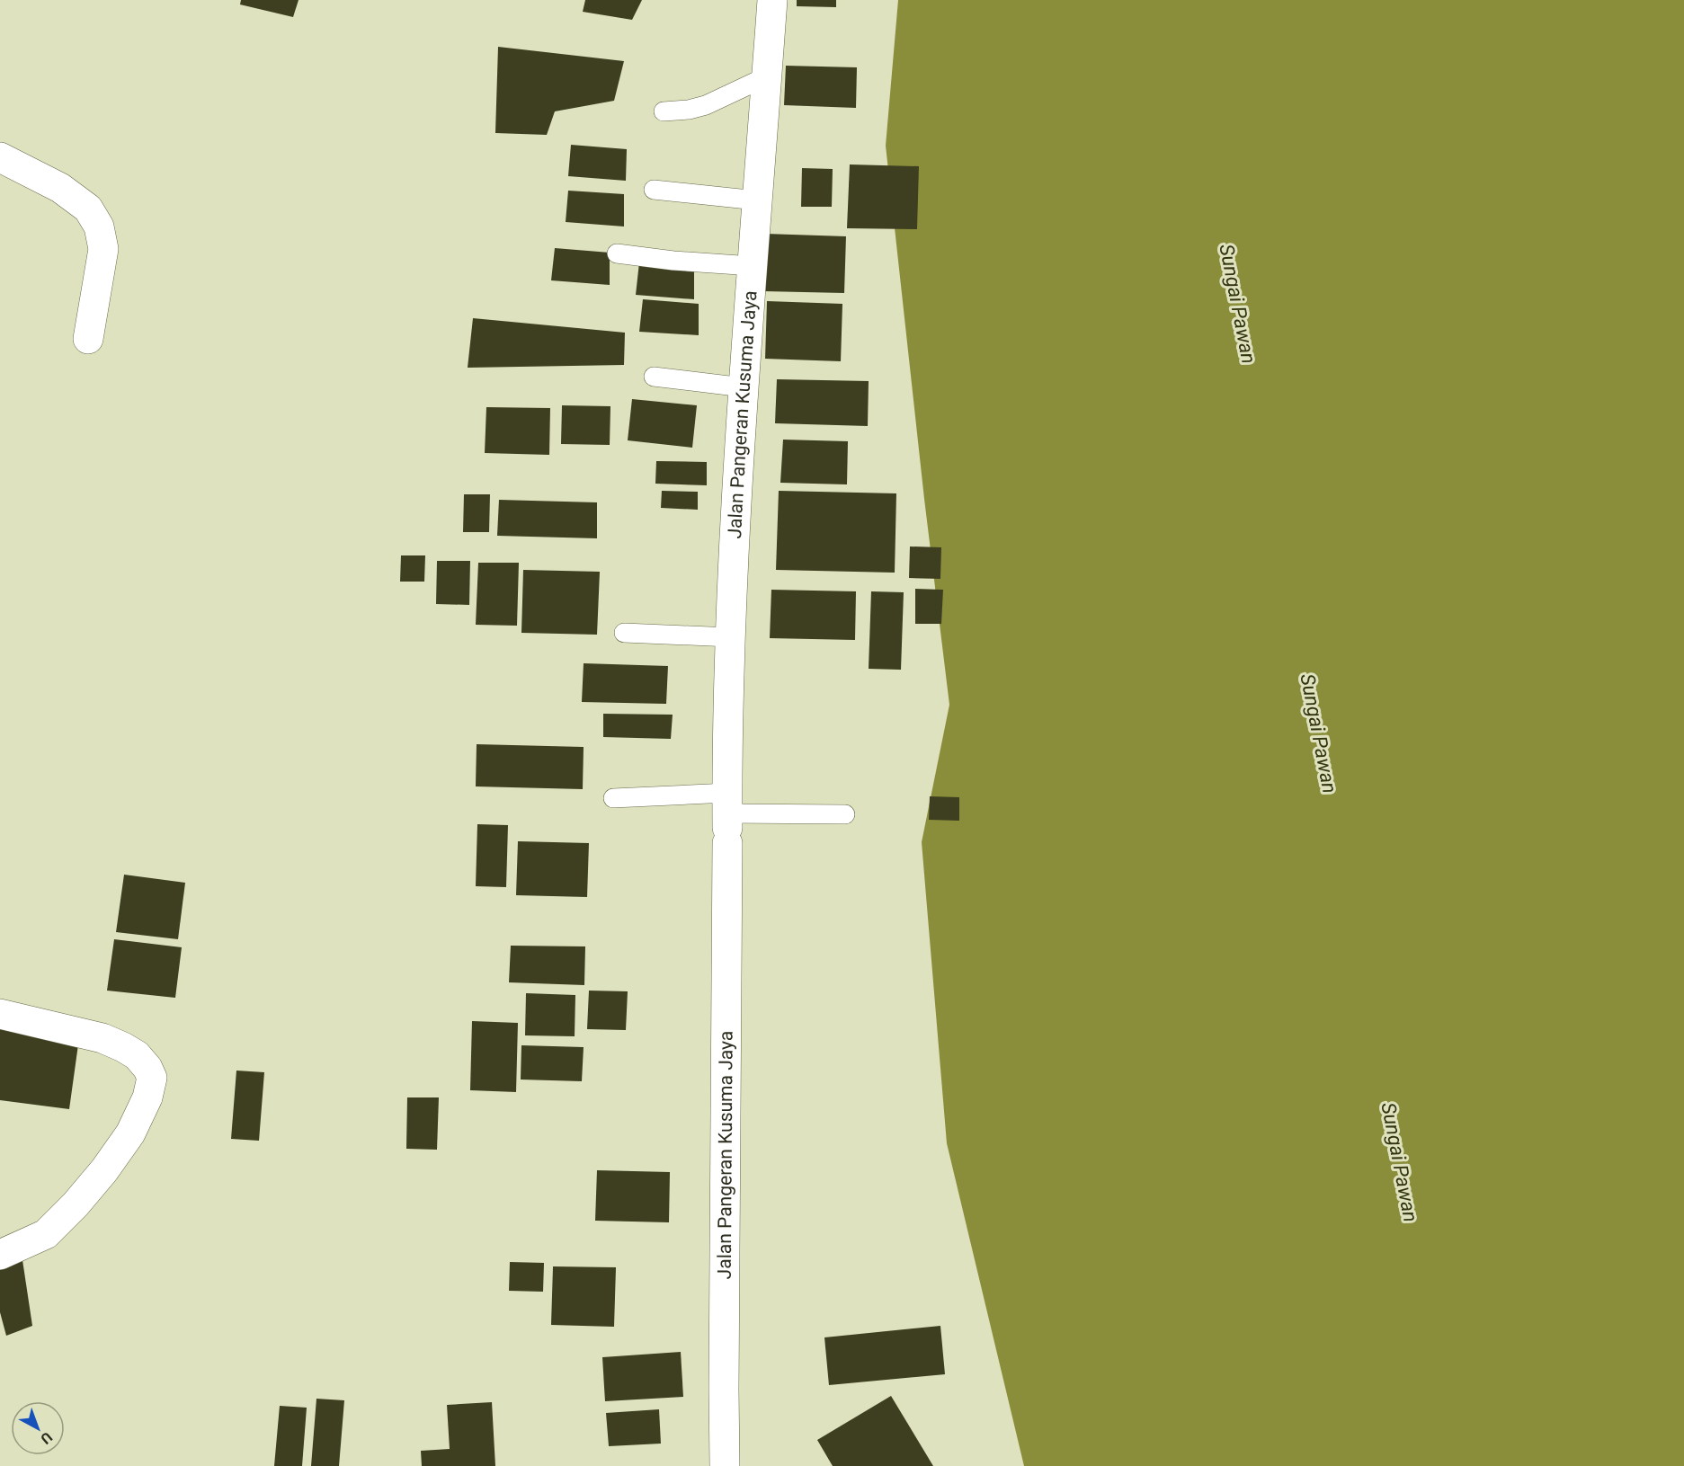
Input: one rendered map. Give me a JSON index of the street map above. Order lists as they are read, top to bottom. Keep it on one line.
{"streets":{"street":["Jalan Pangeran Kusuma Jaya"]},"water":["Sungai Pawan"],"north":"bottom right"}
